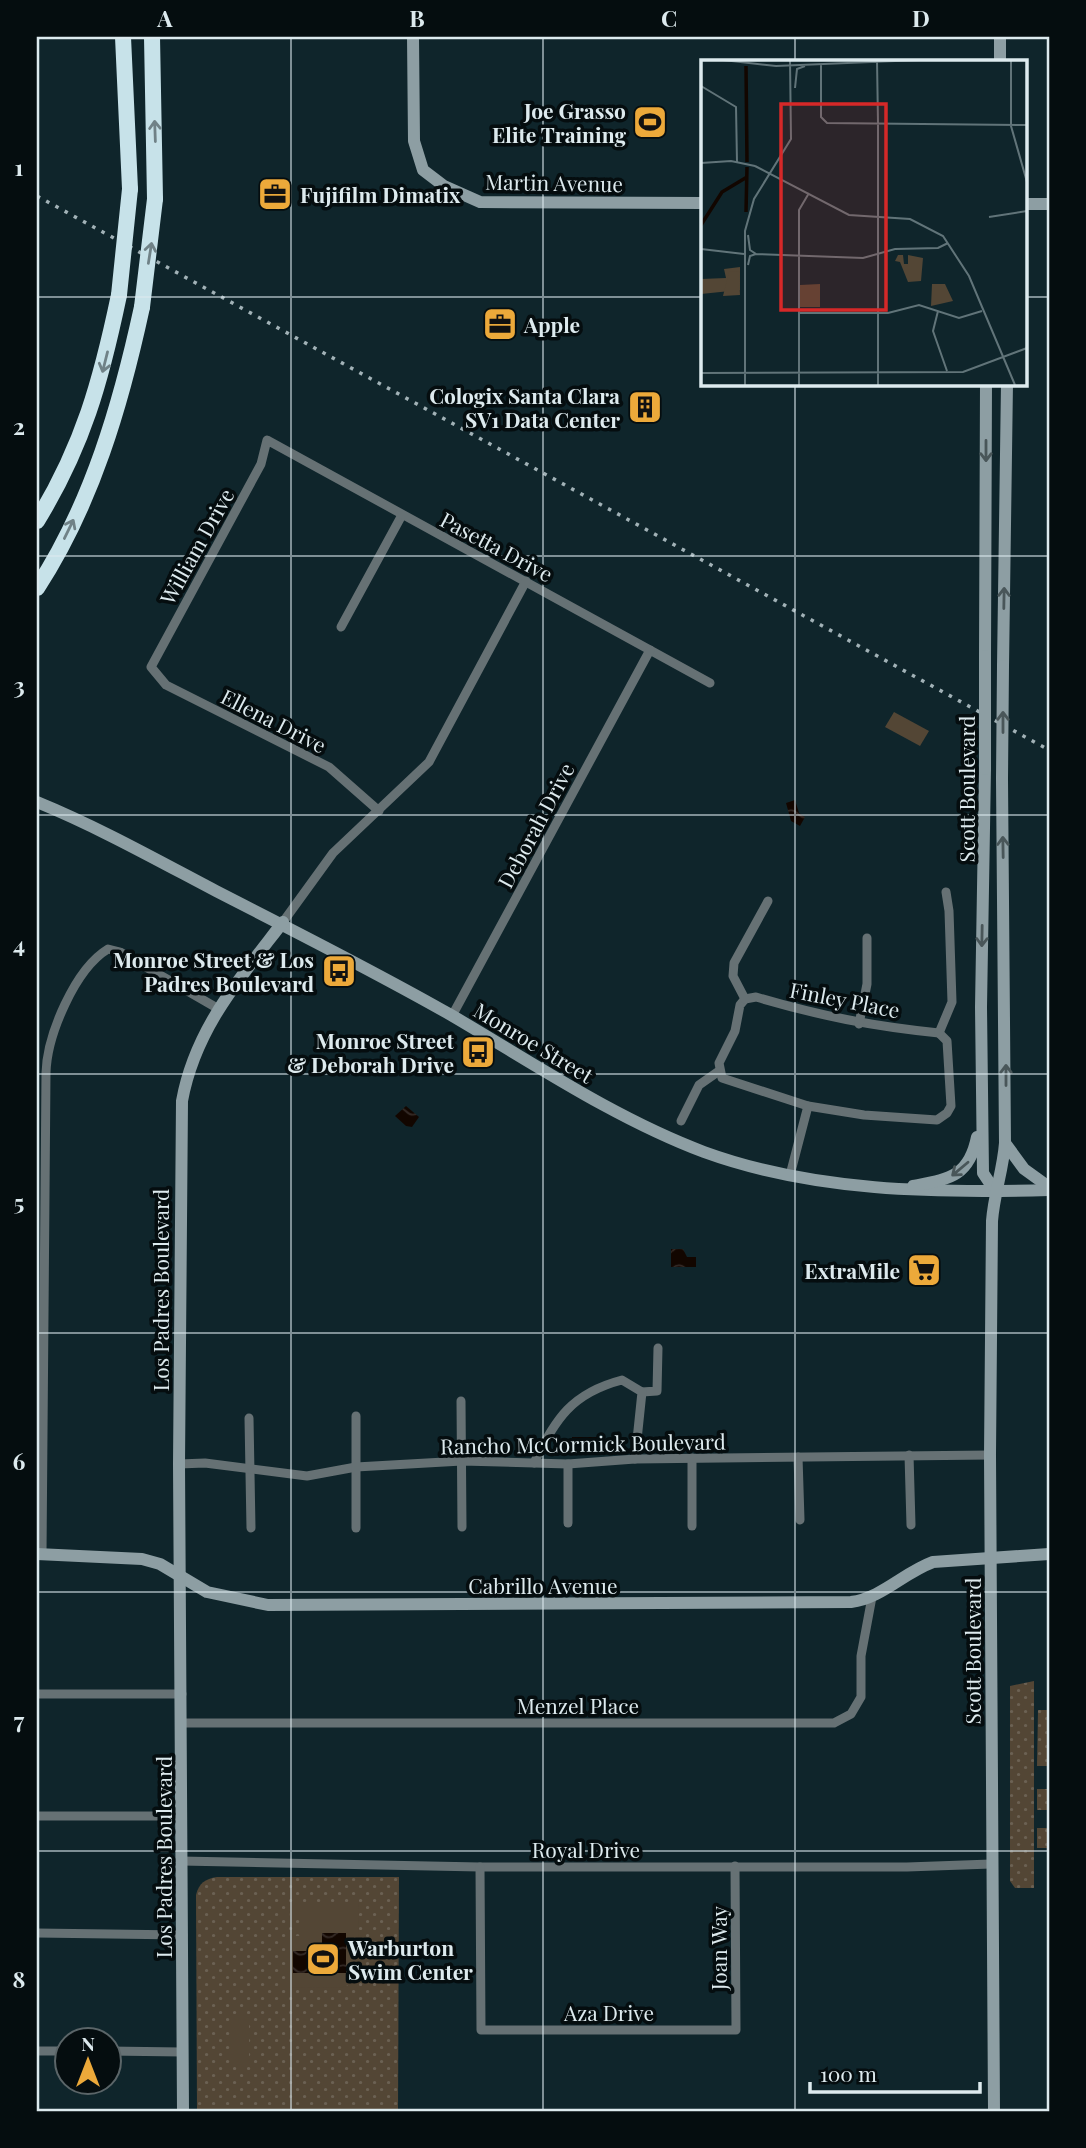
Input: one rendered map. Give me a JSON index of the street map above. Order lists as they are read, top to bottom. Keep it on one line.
{"streets":{"main road":["Martin Avenue","Scott Boulevard","Monroe Street","Los Padres Boulevard","Cabrillo Avenue"],"street":["William Drive","Pasetta Drive","Ellena Drive","Deborah Drive","Finley Place","Rancho McCormick Boulevard","Menzel Place","Royal Drive","Joan Way","Aza Drive"]},"crossings":[["William Drive","Pasetta Drive"],["William Drive","Ellena Drive"],["Pasetta Drive","Deborah Drive"],["Pasetta Drive","Los Padres Boulevard"],["Ellena Drive","Los Padres Boulevard"],["Scott Boulevard","Monroe Street"],["Scott Boulevard","Rancho McCormick Boulevard"],["Scott Boulevard","Cabrillo Avenue"],["Scott Boulevard","Royal Drive"],["Deborah Drive","Monroe Street"],["Monroe Street","Los Padres Boulevard"],["Los Padres Boulevard","Rancho McCormick Boulevard"],["Los Padres Boulevard","Cabrillo Avenue"],["Los Padres Boulevard","Menzel Place"],["Los Padres Boulevard","Royal Drive"],["Cabrillo Avenue","Menzel Place"],["Royal Drive","Joan Way"],["Royal Drive","Aza Drive"],["Joan Way","Aza Drive"]],"places":{"sports":["Joe Grasso Elite Training","Warburton Swim Center"],"office":["Fujifilm Dimatix","Apple"],"building":["Cologix Santa Clara SV1 Data Center"],"bus stop":["Monroe Street & Los Padres Boulevard","Monroe Street & Deborah Drive"],"supermarket":["ExtraMile"]},"scale_bar":"100 m","north":"top","grid":{"columns":["A","B","C","D"],"rows":["1","2","3","4","5","6","7","8"]}}
